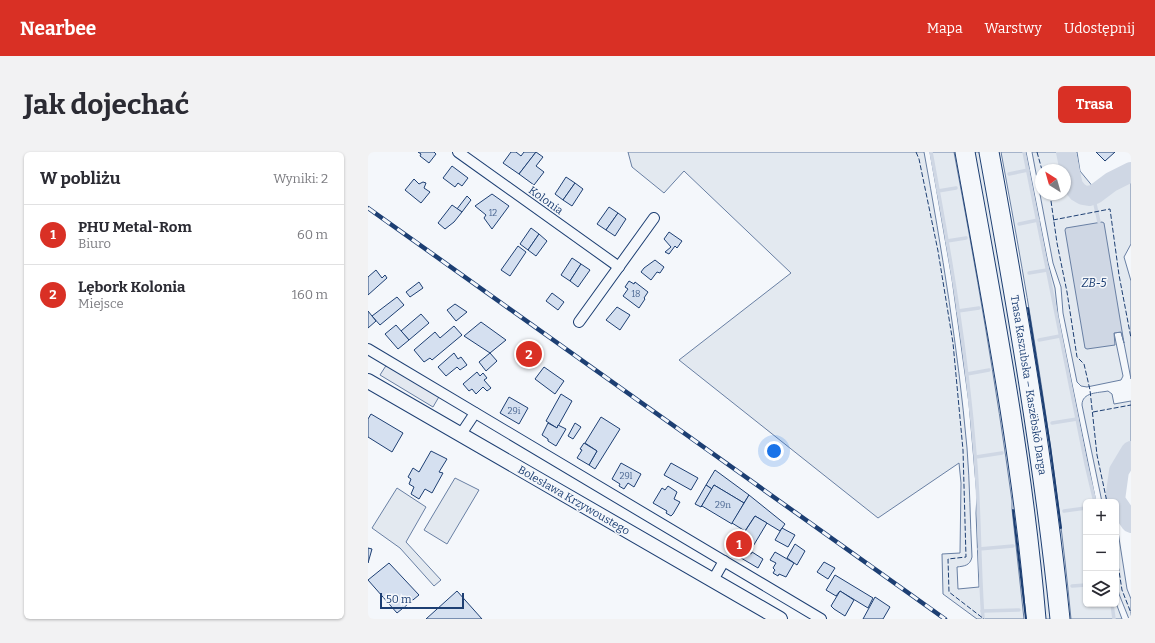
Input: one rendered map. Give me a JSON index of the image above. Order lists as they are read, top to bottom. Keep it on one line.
{"streets":{"highway":["Trasa Kaszubska – Kaszëbskô Darga"],"main road":["Bolesława Krzywoustego"],"street":["Kolonia"]},"water":["ZB-5"],"house_numbers":["12","18","29i","29l","29n"],"scale_bar":"50 m","north":"top left","page":{"header":"Nearbee","nav":["Mapa","Warstwy","Udostępnij"],"buttons":"Trasa","title":"Jak dojechać","heading":["W pobliżu","Wyniki: 2"],"list":[{"mark":"1","name":"PHU Metal-Rom","note":"Biuro","value":"60 m"},{"mark":"2","name":"Lębork Kolonia","note":"Miejsce","value":"160 m"}],"pins":["2","1"],"map_buttons":["+","−"],"scale":"50 m"}}
